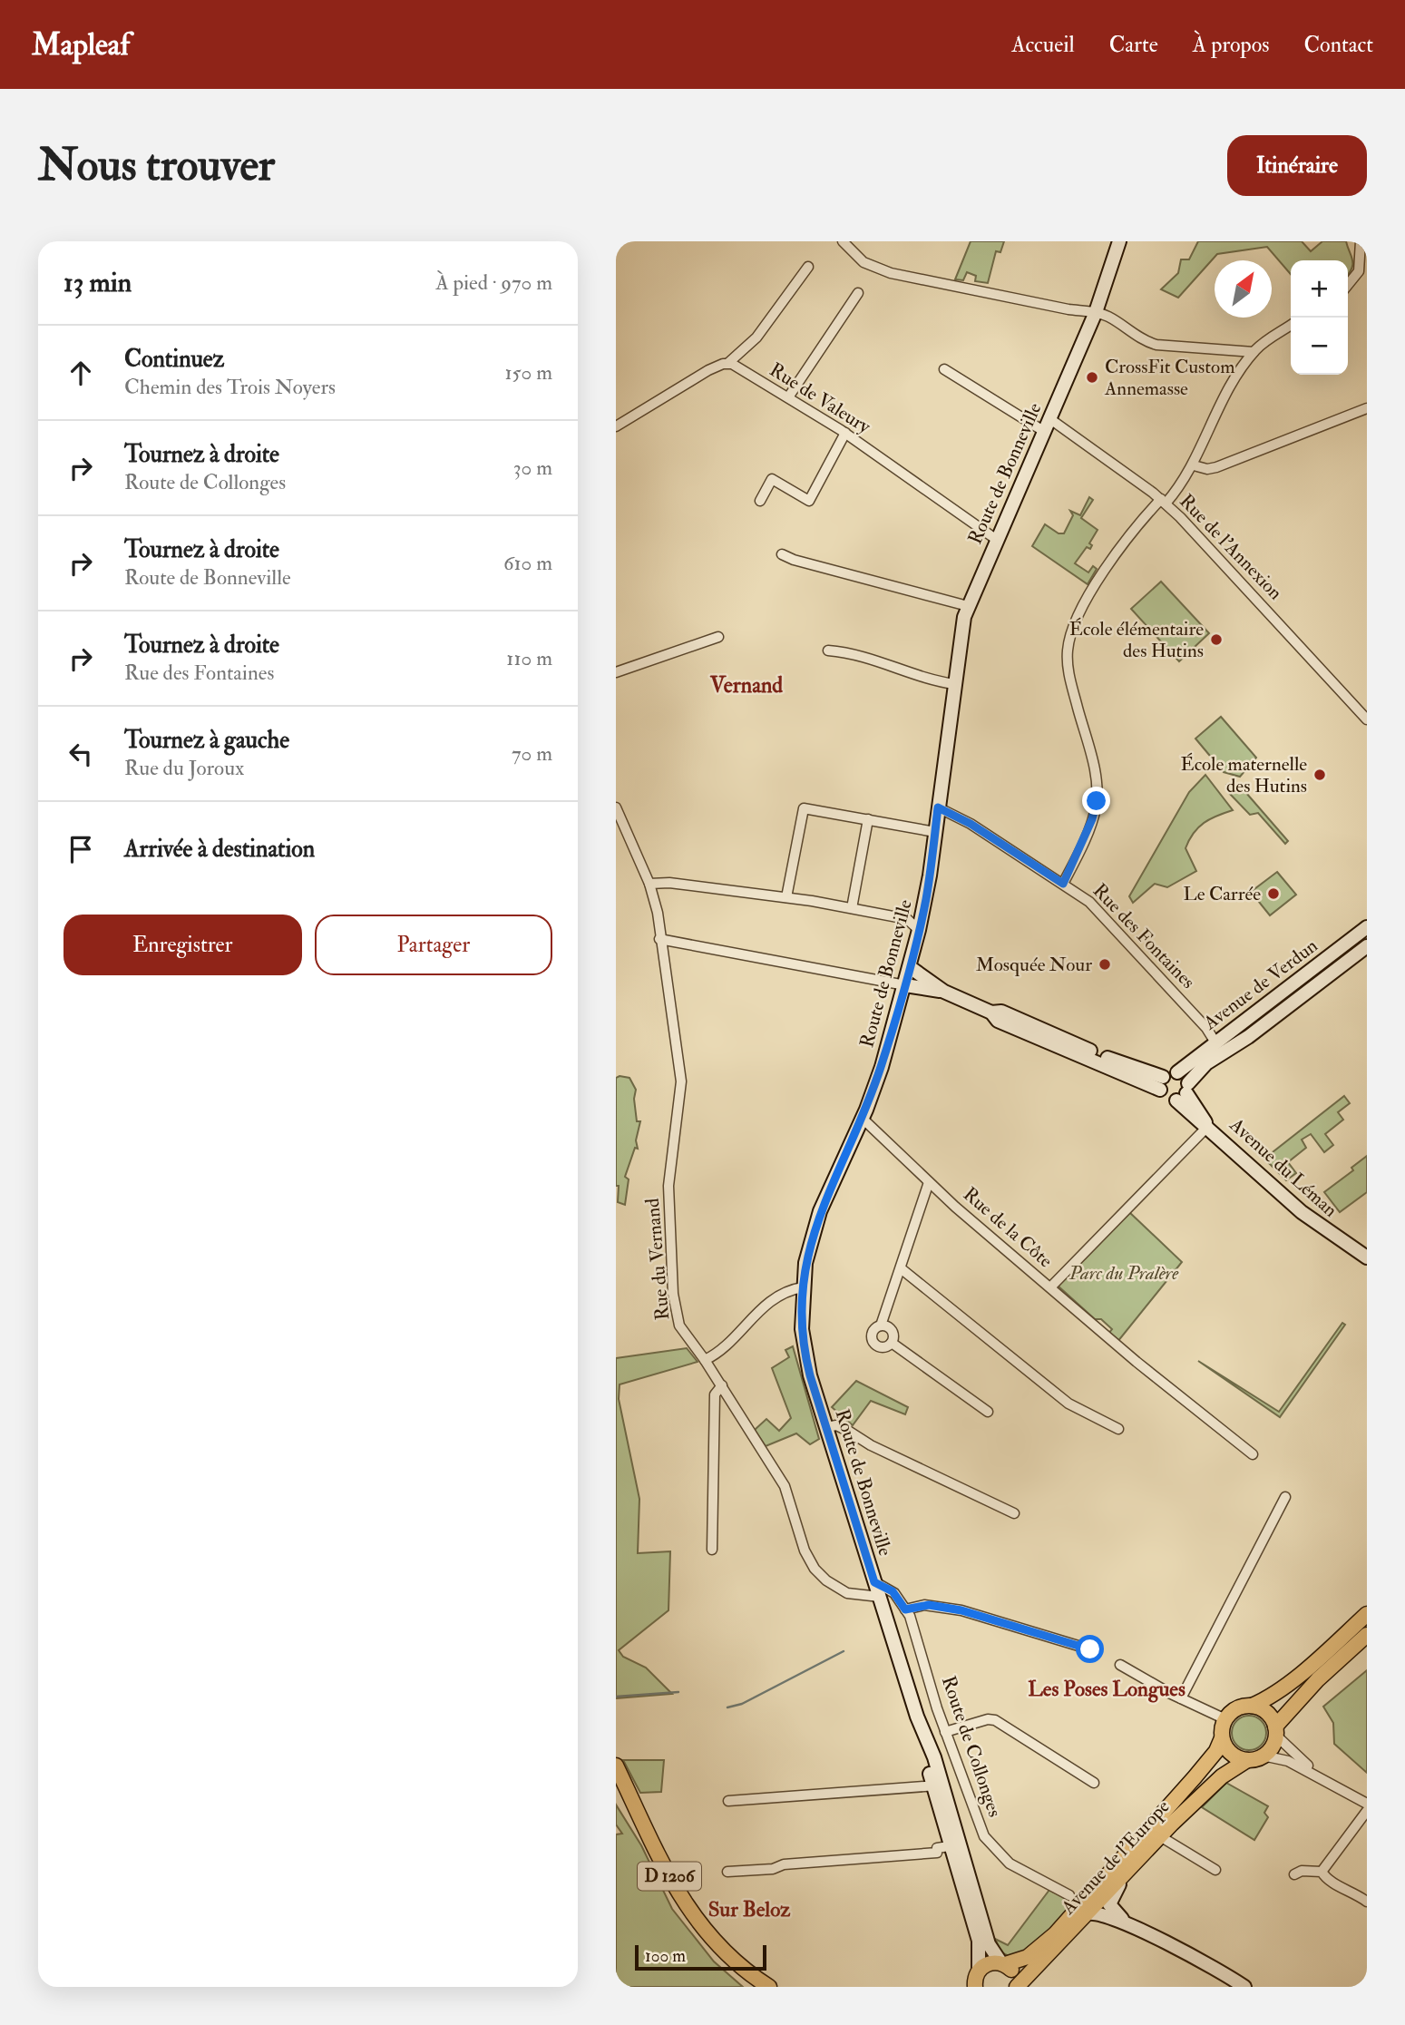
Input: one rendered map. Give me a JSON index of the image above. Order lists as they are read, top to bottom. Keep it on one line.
{"streets":{"main road":["Route de Bonneville","Avenue de Verdun","Avenue du Léman","Avenue de l'Europe","D 1206"],"street":["Rue de Valeury","Rue de l'Annexion","Rue des Fontaines","Rue de la Côte","Rue du Vernand","Route de Collonges"]},"crossings":[["Rue de Valeury","Route de Bonneville"],["Route de Bonneville","Rue de l'Annexion"],["Route de Bonneville","Rue des Fontaines"],["Route de Bonneville","Rue de la Côte"],["Route de Bonneville","Rue du Vernand"],["Route de Bonneville","Route de Collonges"],["Route de Bonneville","Avenue de l'Europe"],["Rue des Fontaines","Avenue de Verdun"],["Avenue de Verdun","Avenue du Léman"]],"districts":["Vernand","Les Poses Longues","Sur Beloz"],"parks":["Parc du Pralère"],"places":["CrossFit Custom Annemasse","École élémentaire des Hutins","École maternelle des Hutins","Le Carrée","Mosquée Nour"],"scale_bar":"100 m","north":"top right","page":{"header":"Mapleaf","nav":["Accueil","Carte","À propos","Contact"],"buttons":["Itinéraire",["Enregistrer","Partager"]],"title":"Nous trouver","heading":["13 min","À pied · 970 m"],"map_buttons":["+","−"],"list":[["Continuez","Chemin des Trois Noyers","150 m"],["Tournez à droite","Route de Collonges","30 m"],["Tournez à droite","Route de Bonneville","610 m"],["Tournez à droite","Rue des Fontaines","110 m"],["Tournez à gauche","Rue du Joroux","70 m"],"Arrivée à destination"],"scale":"100 m"}}
